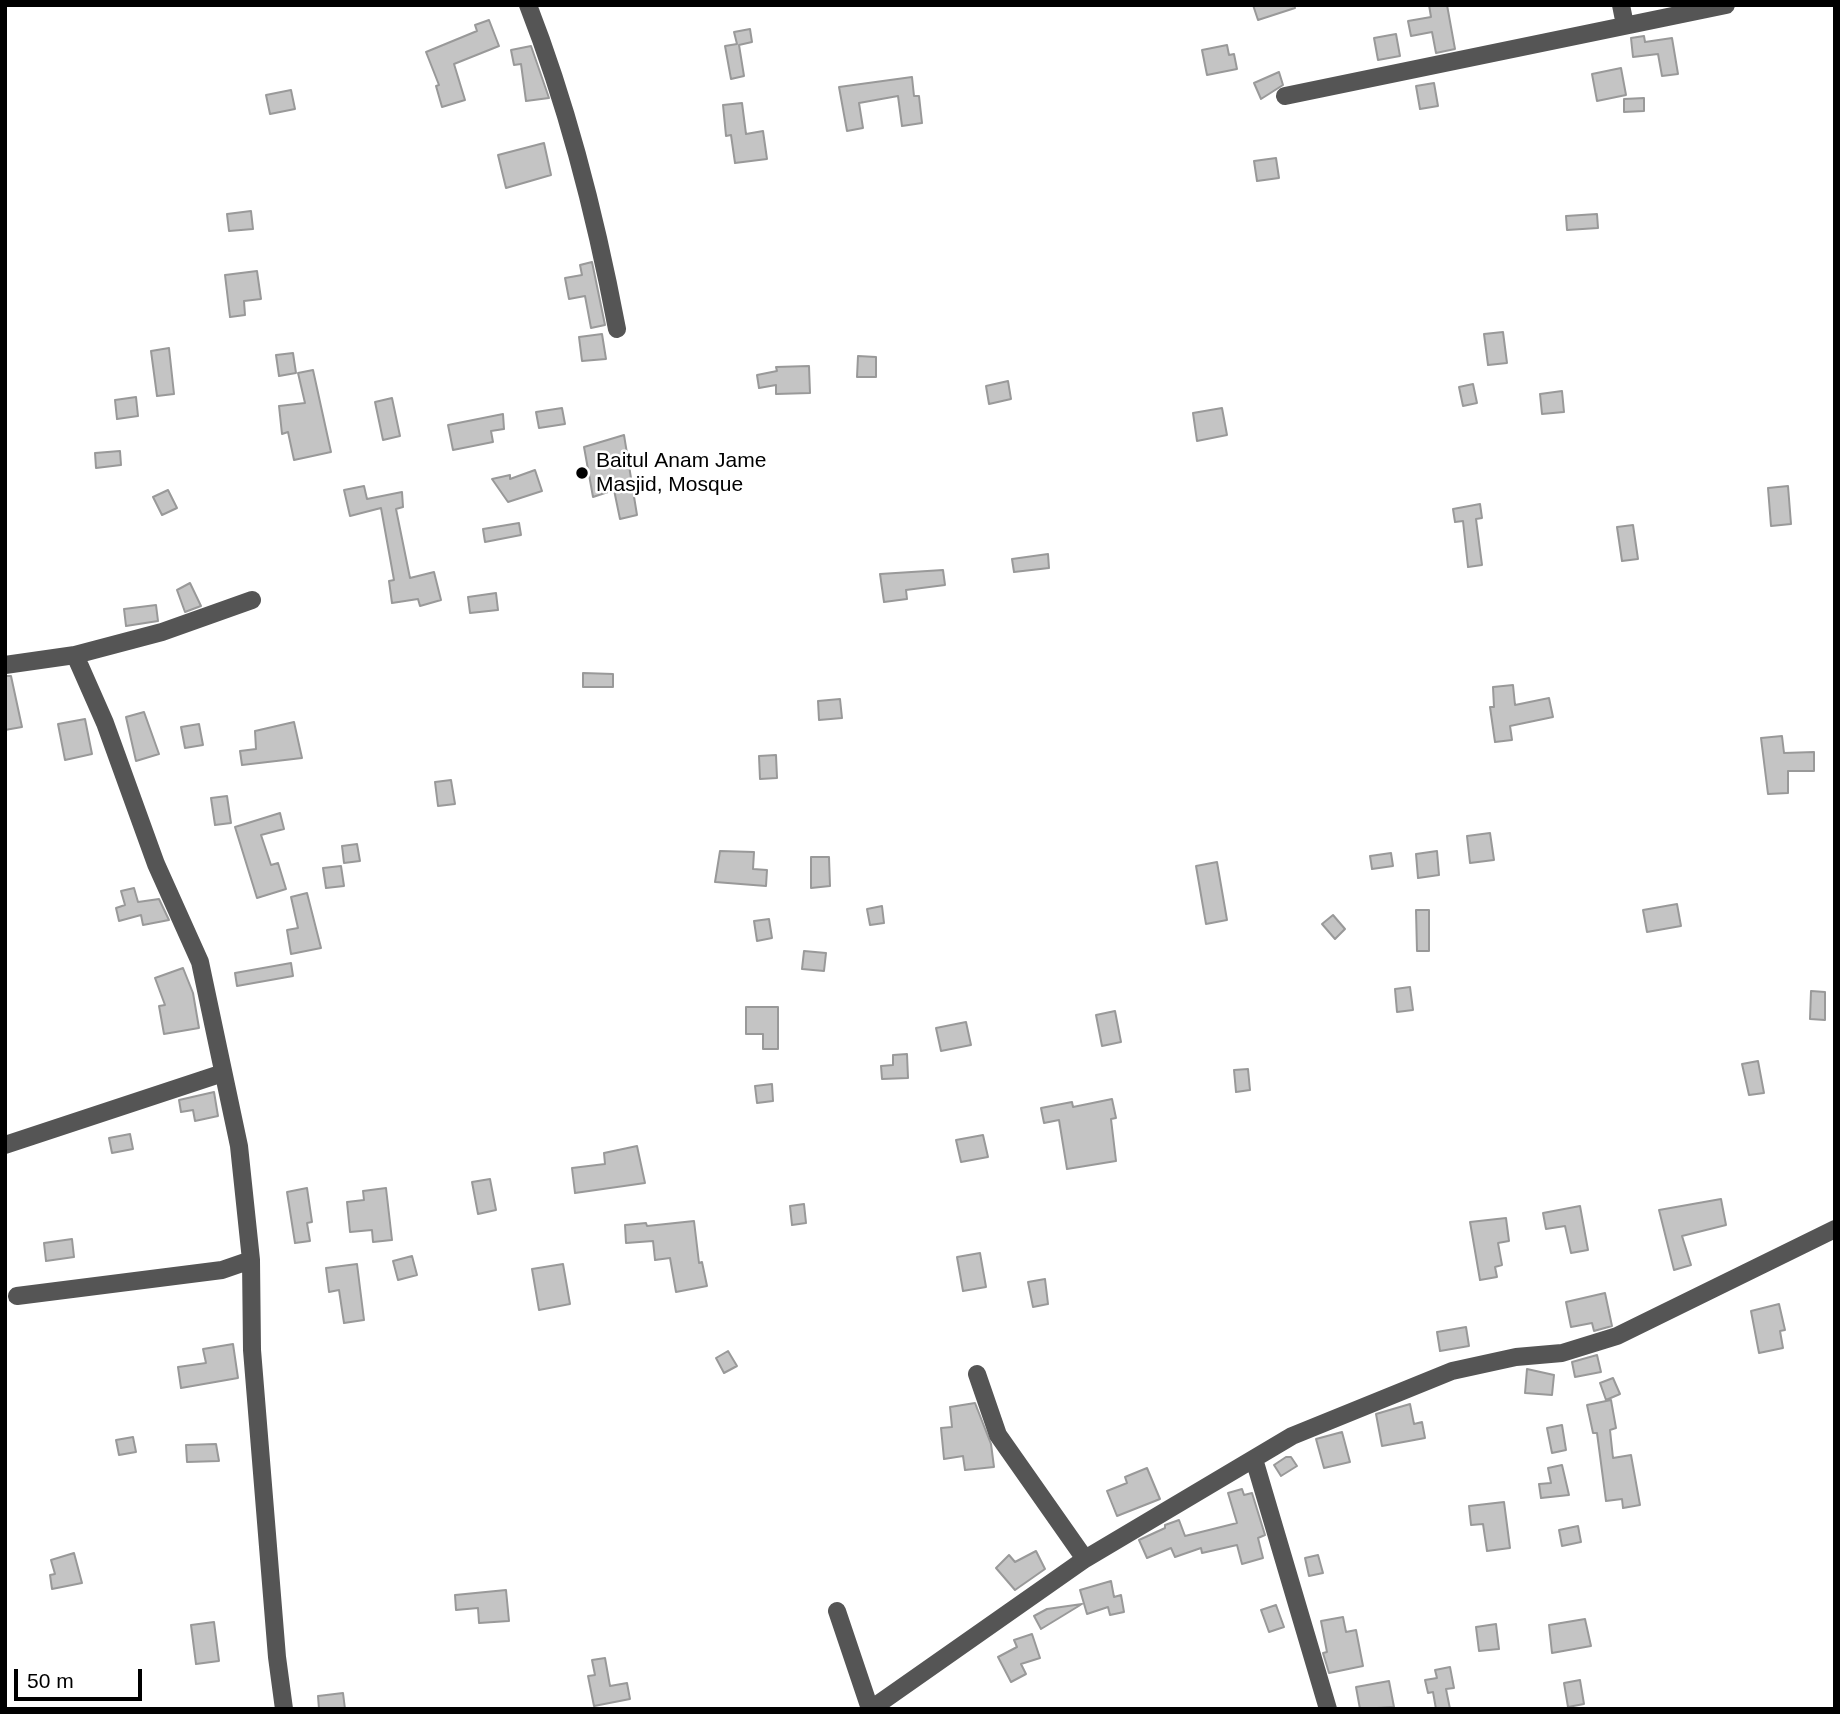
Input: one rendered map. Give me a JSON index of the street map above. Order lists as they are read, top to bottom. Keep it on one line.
{"places":["Baitul Anam Jame Masjid, Mosque"],"scale_bar":"50 m"}
